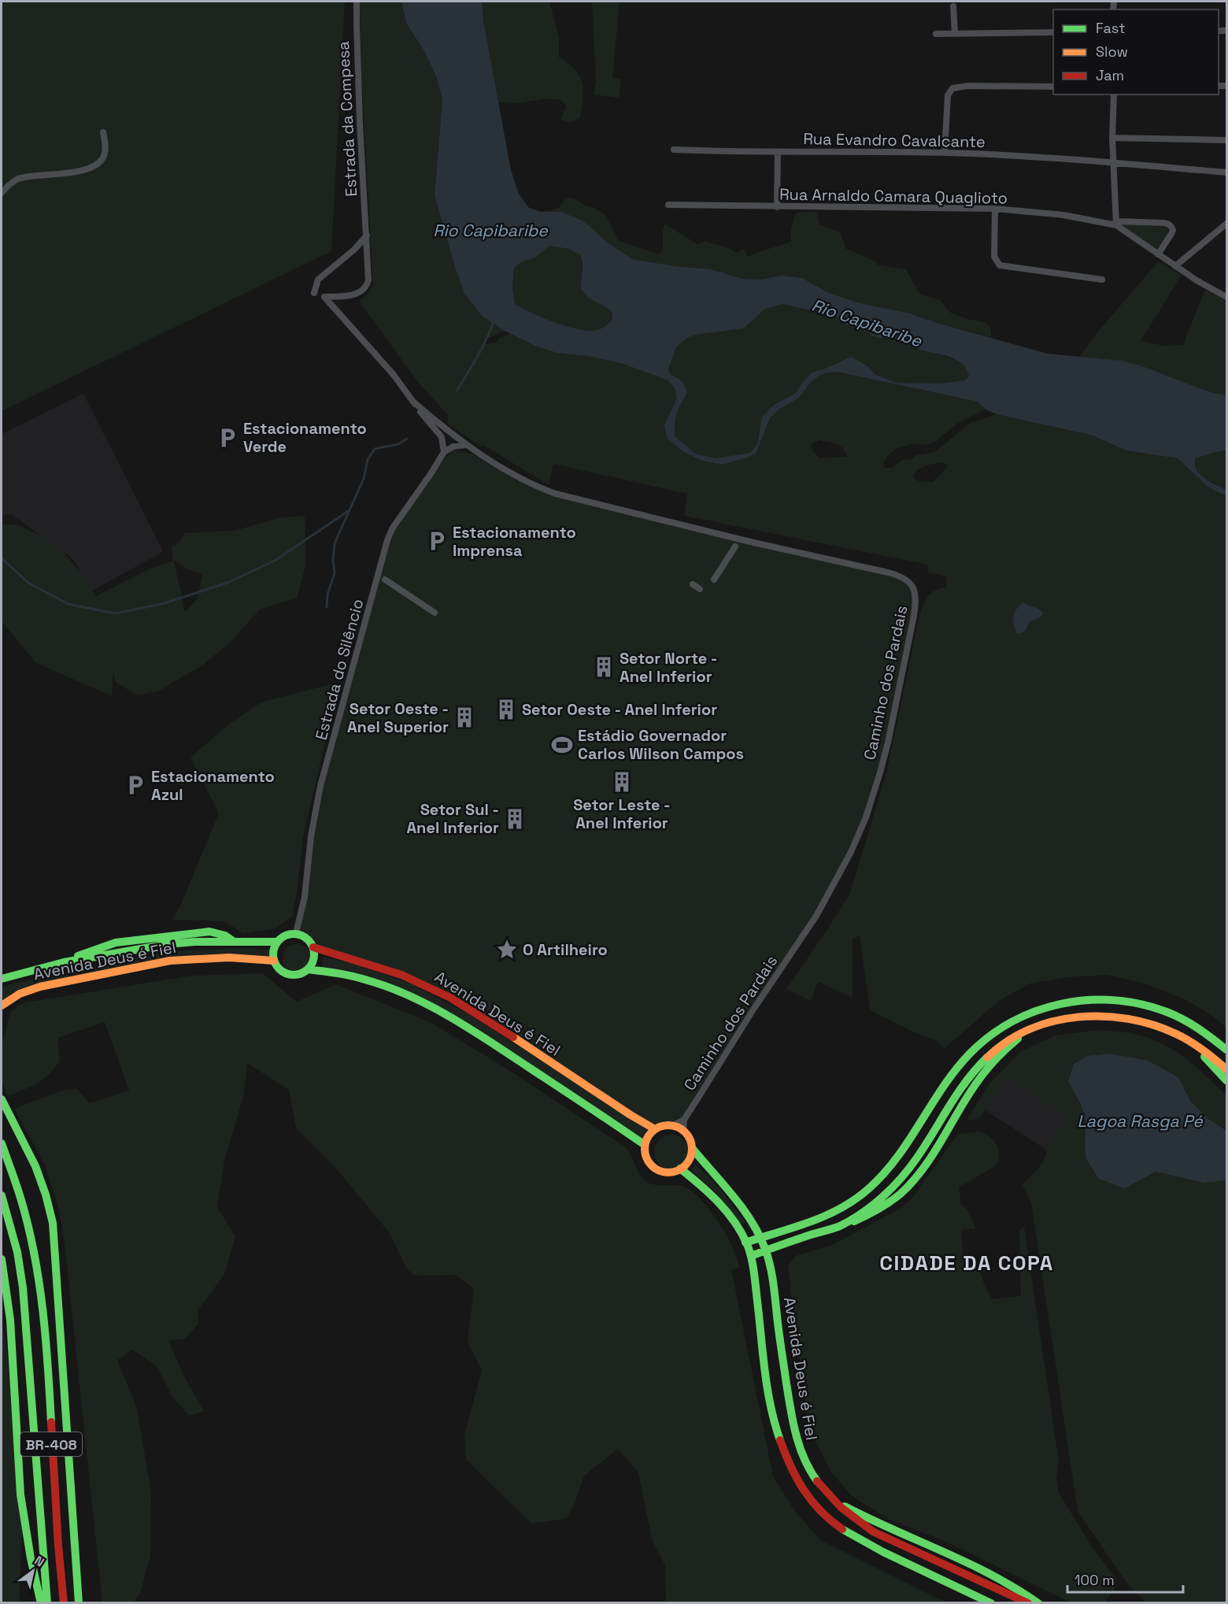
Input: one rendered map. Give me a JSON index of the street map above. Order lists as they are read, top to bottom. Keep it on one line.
{"streets":{"main road":["Avenida Deus é Fiel","BR-408"],"street":["Estrada da Compesa","Rua Evandro Cavalcante","Rua Arnaldo Camara Quaglioto","Estrada do Silêncio","Caminho dos Pardais"]},"crossings":[["Estrada da Compesa","Caminho dos Pardais"],["Estrada do Silêncio","Avenida Deus é Fiel"],["Caminho dos Pardais","Avenida Deus é Fiel"]],"districts":["CIDADE DA COPA"],"water":["Rio Capibaribe","Lagoa Rasga Pé"],"places":{"parking":["Estacionamento Verde","Estacionamento Imprensa","Estacionamento Azul"],"building":["Setor Norte - Anel Inferior","Setor Oeste - Anel Inferior","Setor Oeste - Anel Superior","Setor Leste - Anel Inferior","Setor Sul - Anel Inferior"],"sports":["Estádio Governador Carlos Wilson Campos"],"place":["O Artilheiro"]},"legend":["Fast","Slow","Jam"],"scale_bar":"100 m","north":"top right"}
